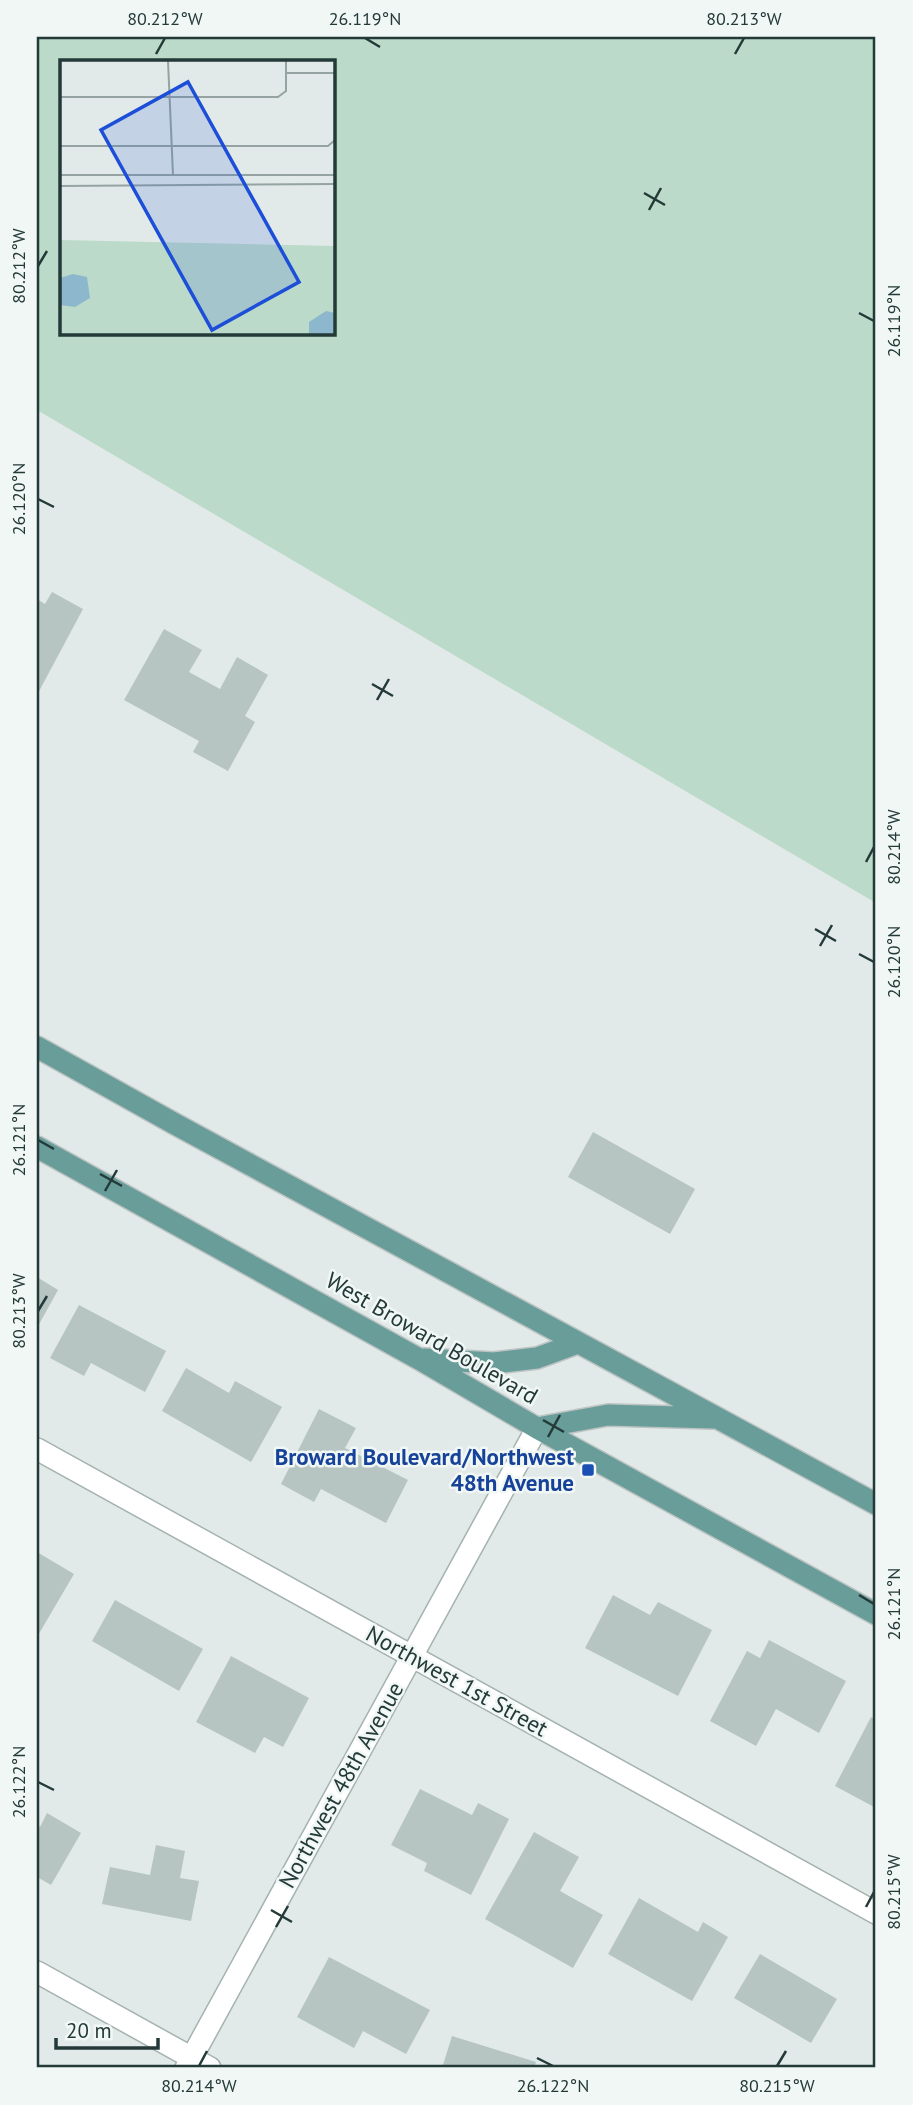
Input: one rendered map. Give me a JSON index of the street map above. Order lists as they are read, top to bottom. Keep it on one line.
{"streets":{"main road":["West Broward Boulevard"],"street":["Northwest 1st Street","Northwest 48th Avenue"]},"crossings":[["West Broward Boulevard","Northwest 48th Avenue"],["Northwest 1st Street","Northwest 48th Avenue"]],"places":{"transit":["Broward Boulevard/Northwest 48th Avenue"]},"scale_bar":"20 m","coordinates":["80.212°W","26.119°N","80.213°W","26.120°N","80.214°W","26.121°N","26.122°N","80.215°W"]}
